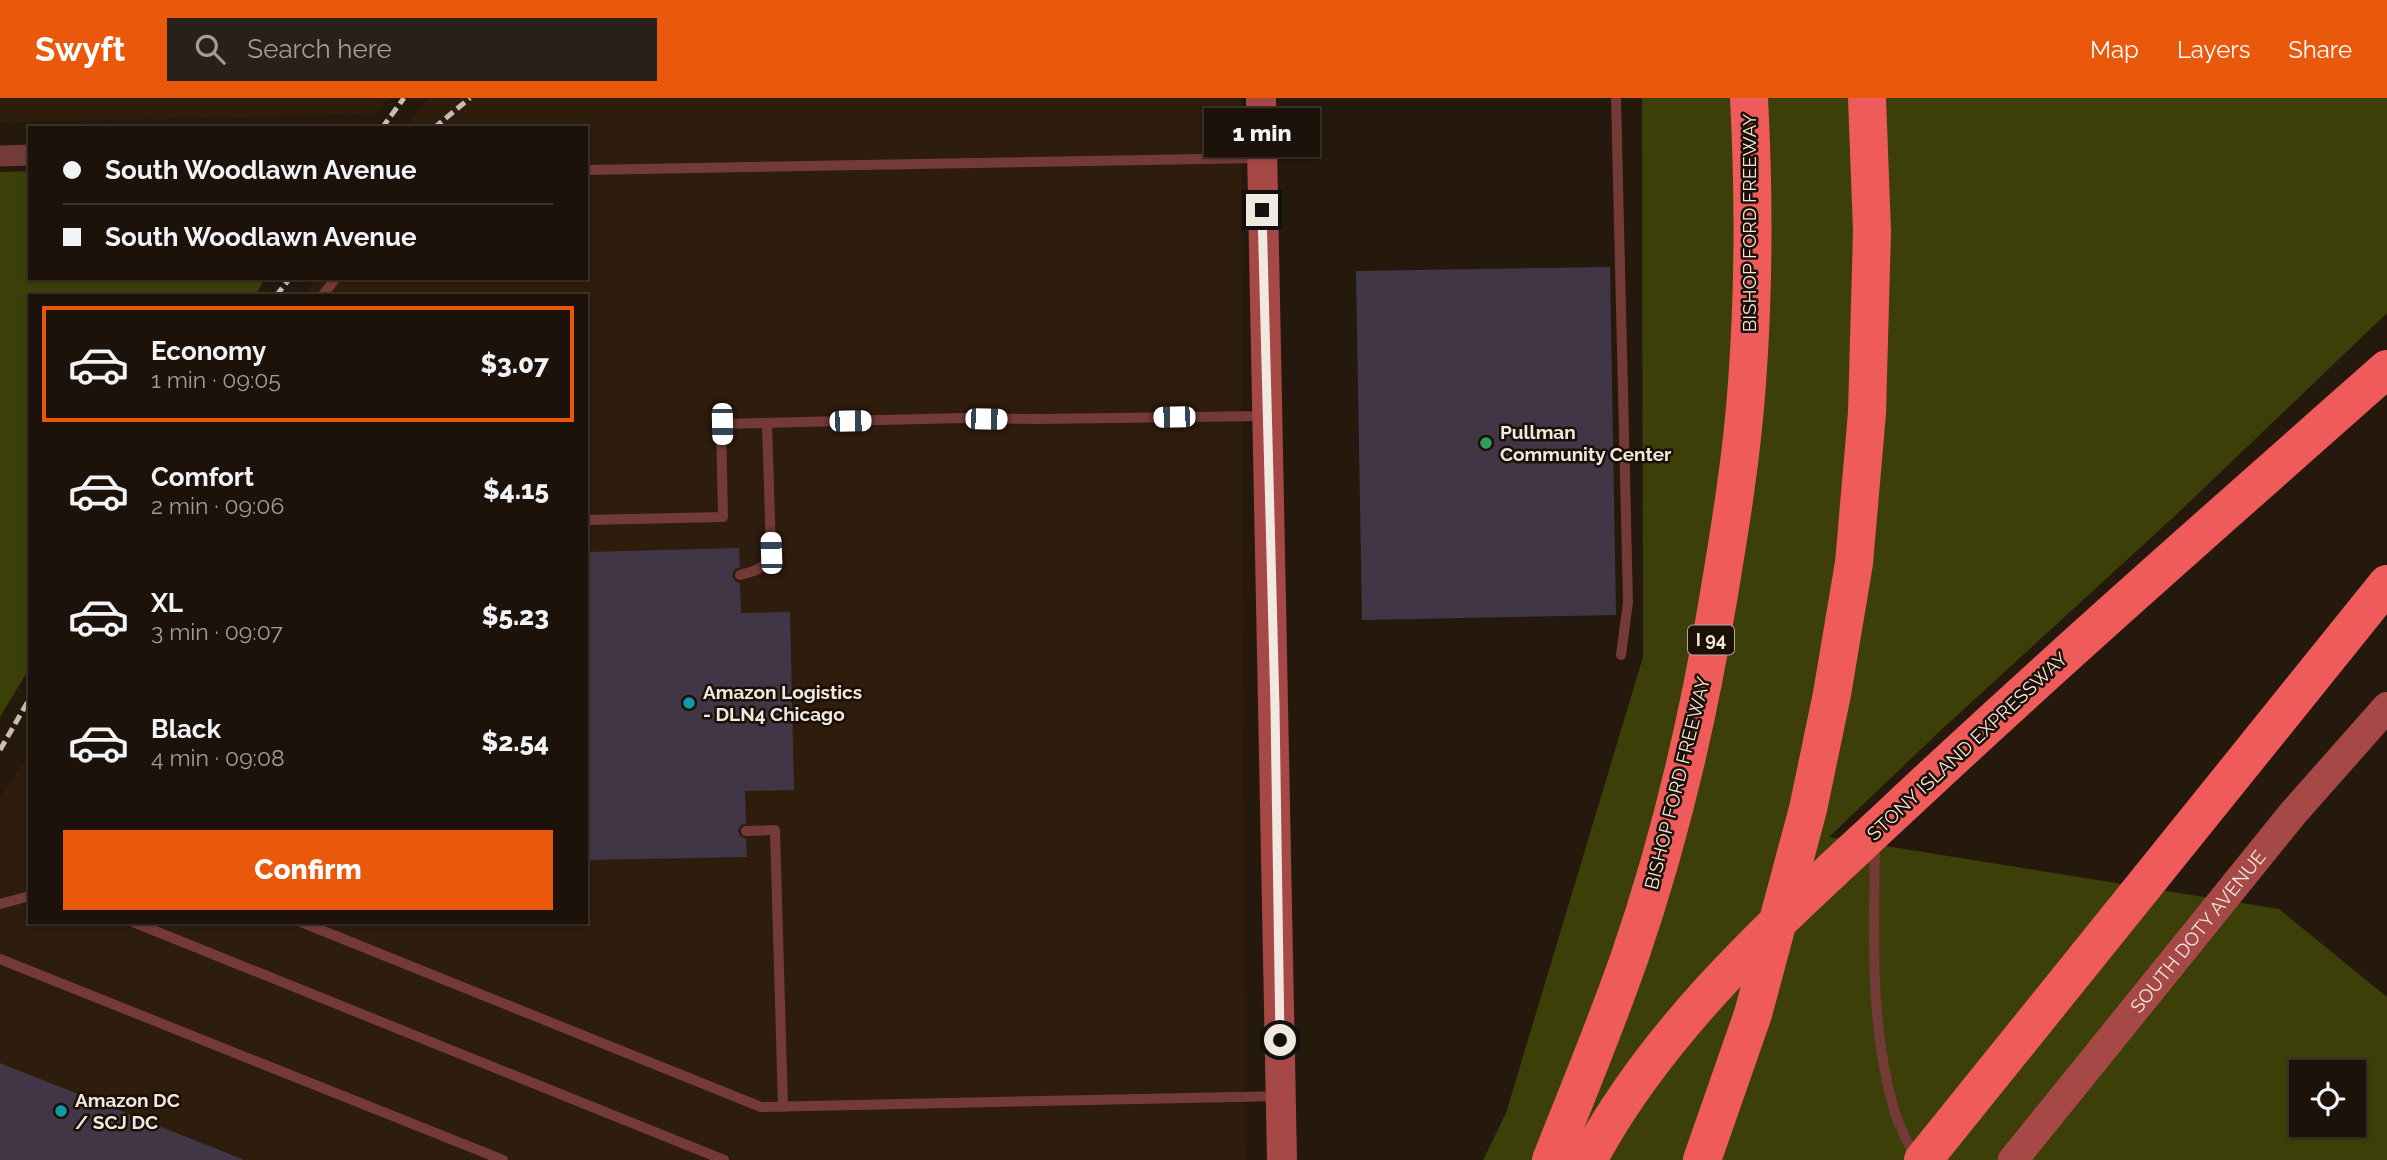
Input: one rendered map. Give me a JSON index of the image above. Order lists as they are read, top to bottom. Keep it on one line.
{"streets":{"highway":["BISHOP FORD FREEWAY","I 94","STONY ISLAND EXPRESSWAY"],"street":["SOUTH DOTY AVENUE"]},"places":["Pullman Community Center","Amazon Logistics - DLN4 Chicago","Amazon DC / SCJ DC"],"page":{"header":"Swyft","search":"Search here","nav":["Map","Layers","Share"],"bubble":"1 min","banner":["South Woodlawn Avenue","South Woodlawn Avenue"],"list":[{"name":"Economy","note":"1 min · 09:05","value":"$3.07"},{"name":"Comfort","note":"2 min · 09:06","value":"$4.15"},{"name":"XL","note":"3 min · 09:07","value":"$5.23"},{"name":"Black","note":"4 min · 09:08","value":"$2.54"}],"buttons":"Confirm"}}
